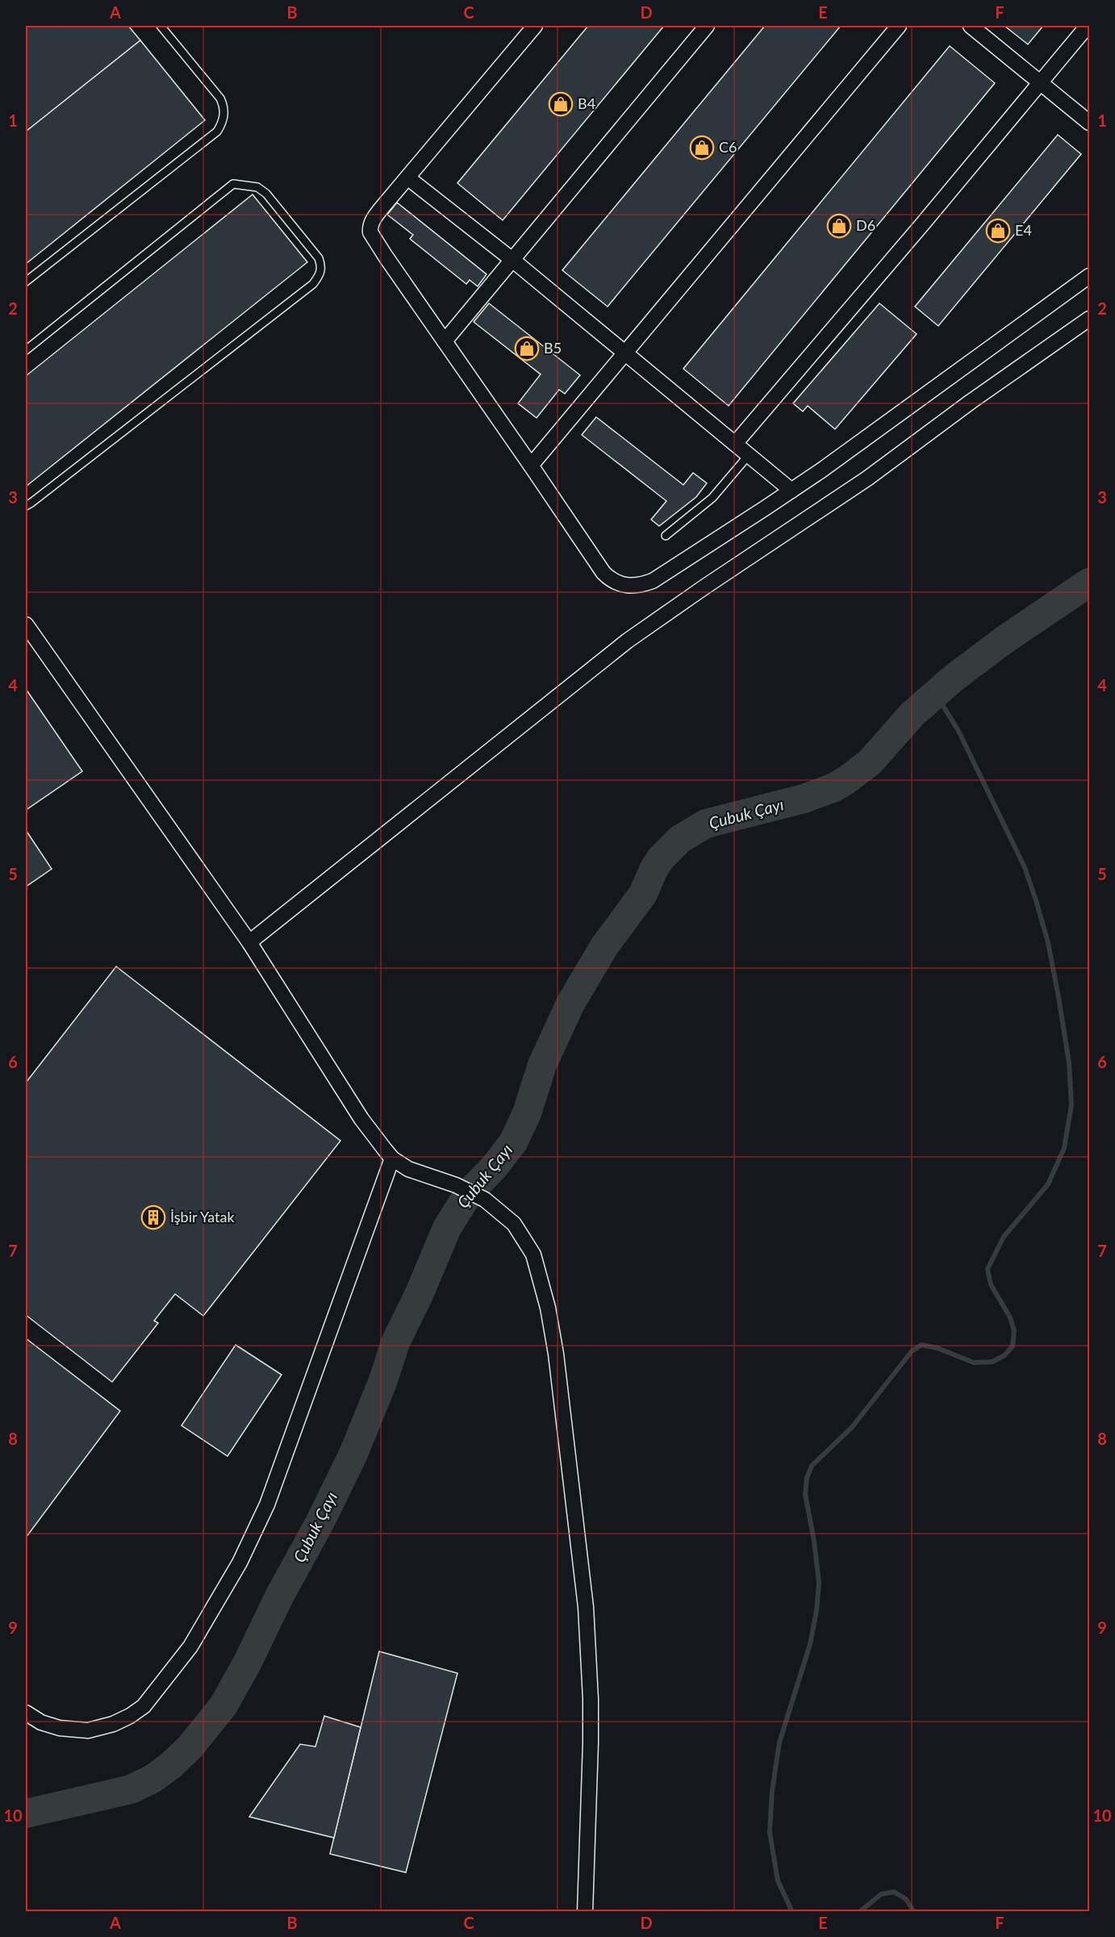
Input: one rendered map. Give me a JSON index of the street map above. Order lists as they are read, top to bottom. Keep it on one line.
{"water":["Çubuk Çayı"],"places":{"shop":["B4","C6","D6","E4","B5"],"building":["İşbir Yatak"]},"grid":{"columns":["A","B","C","D","E","F"],"rows":["1","2","3","4","5","6","7","8","9","10"]}}
